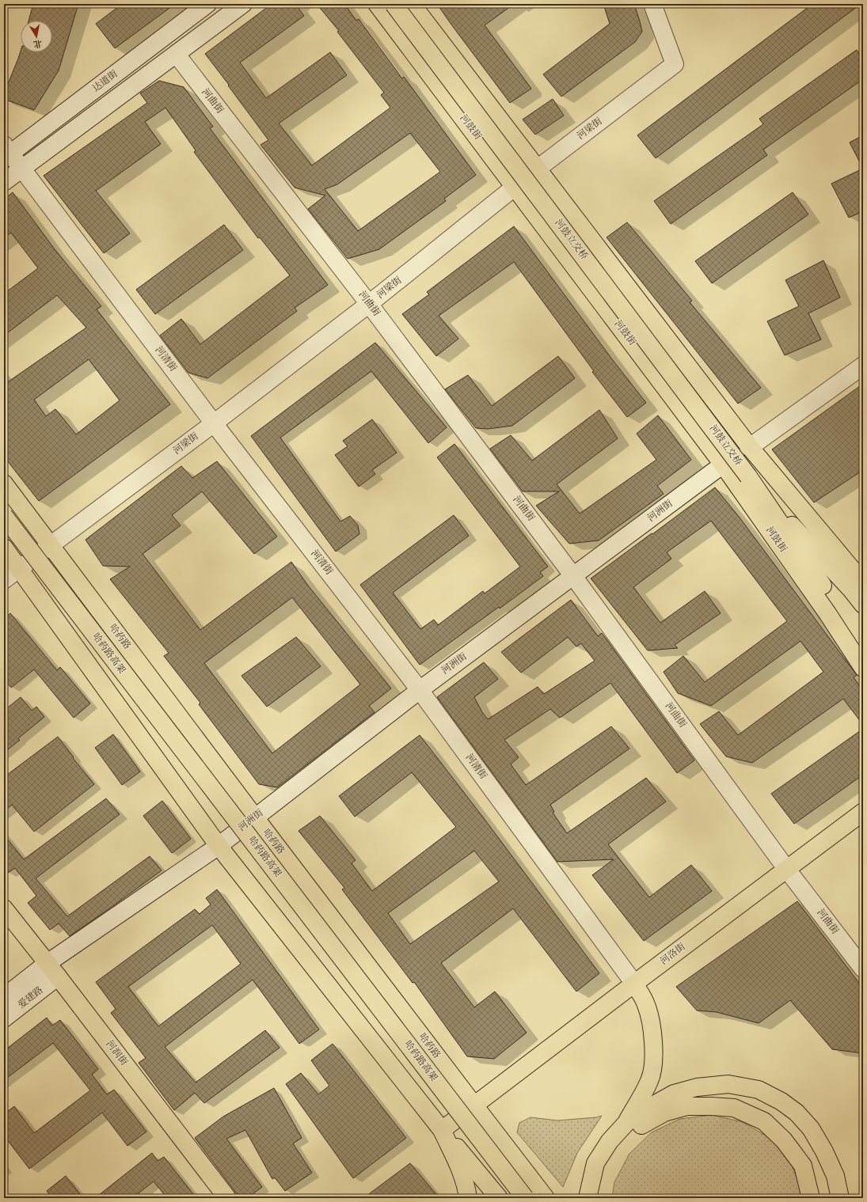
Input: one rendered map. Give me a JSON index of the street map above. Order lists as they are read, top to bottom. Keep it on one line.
{"streets":{"highway":["河鼓街","河鼓立交桥","哈药路","哈药路高架","河洛街","河润街"],"street":["达道街","河曲街","河梁街","河清街","河洲街","爱建路"]},"crossings":[["达道街","河清街"],["河曲街","河梁街"],["河曲街","河洲街"],["河曲街","河洛街"],["河鼓街","河梁街"],["河鼓街","河洲街"],["河梁街","河清街"],["河梁街","哈药路"],["河清街","河洲街"],["河清街","河洛街"],["河洲街","哈药路"],["河洲街","爱建路"],["河洲街","河润街"],["哈药路","河洛街"],["爱建路","河润街"]],"north":"bottom"}
